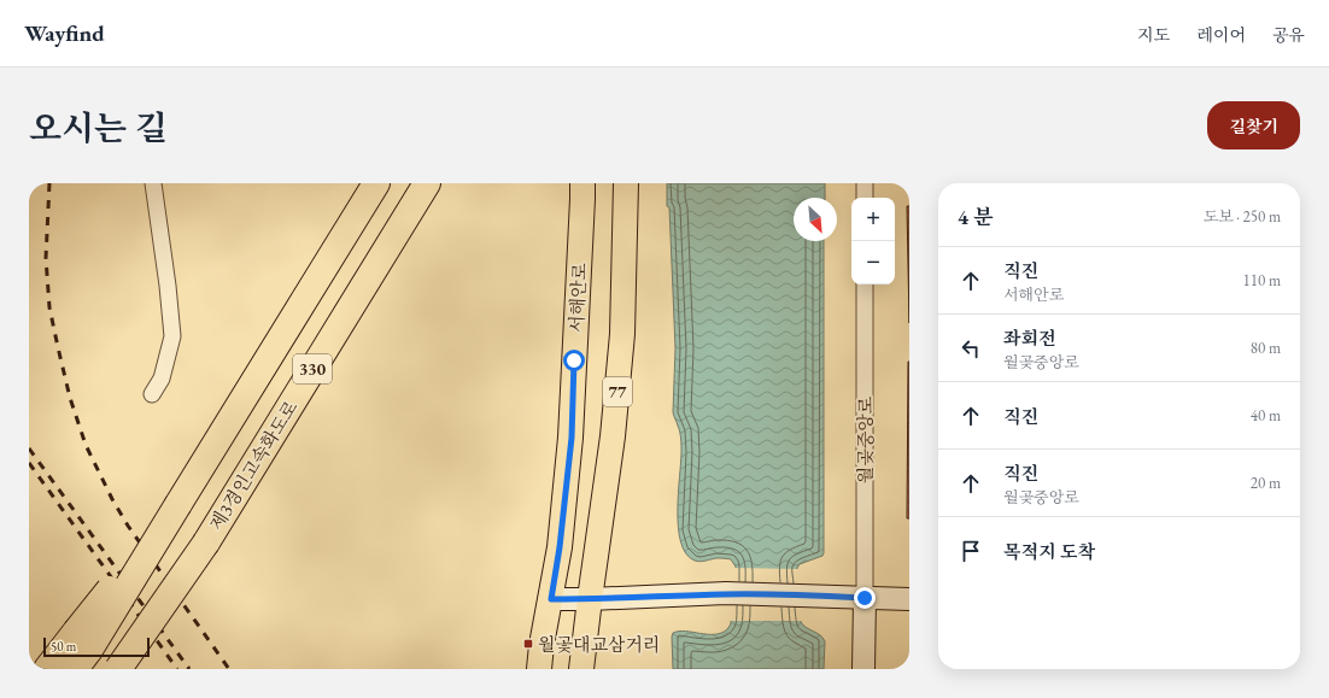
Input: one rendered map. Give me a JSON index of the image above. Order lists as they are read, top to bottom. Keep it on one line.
{"streets":{"highway":["330","제3경인고속화도로"],"main road":["서해안로","77"],"street":["월곶중앙로"]},"places":{"transit":["월곷대교삼거리"]},"scale_bar":"50 m","north":"bottom right","page":{"header":"Wayfind","nav":["지도","레이어","공유"],"title":"오시는 길","buttons":"길찾기","heading":["4 분","도보 · 250 m"],"map_buttons":["+","−"],"list":[["직진","서해안로","110 m"],["좌회전","월곶중앙로","80 m"],["직진","40 m"],["직진","월곶중앙로","20 m"],"목적지 도착"],"scale":"50 m"}}
